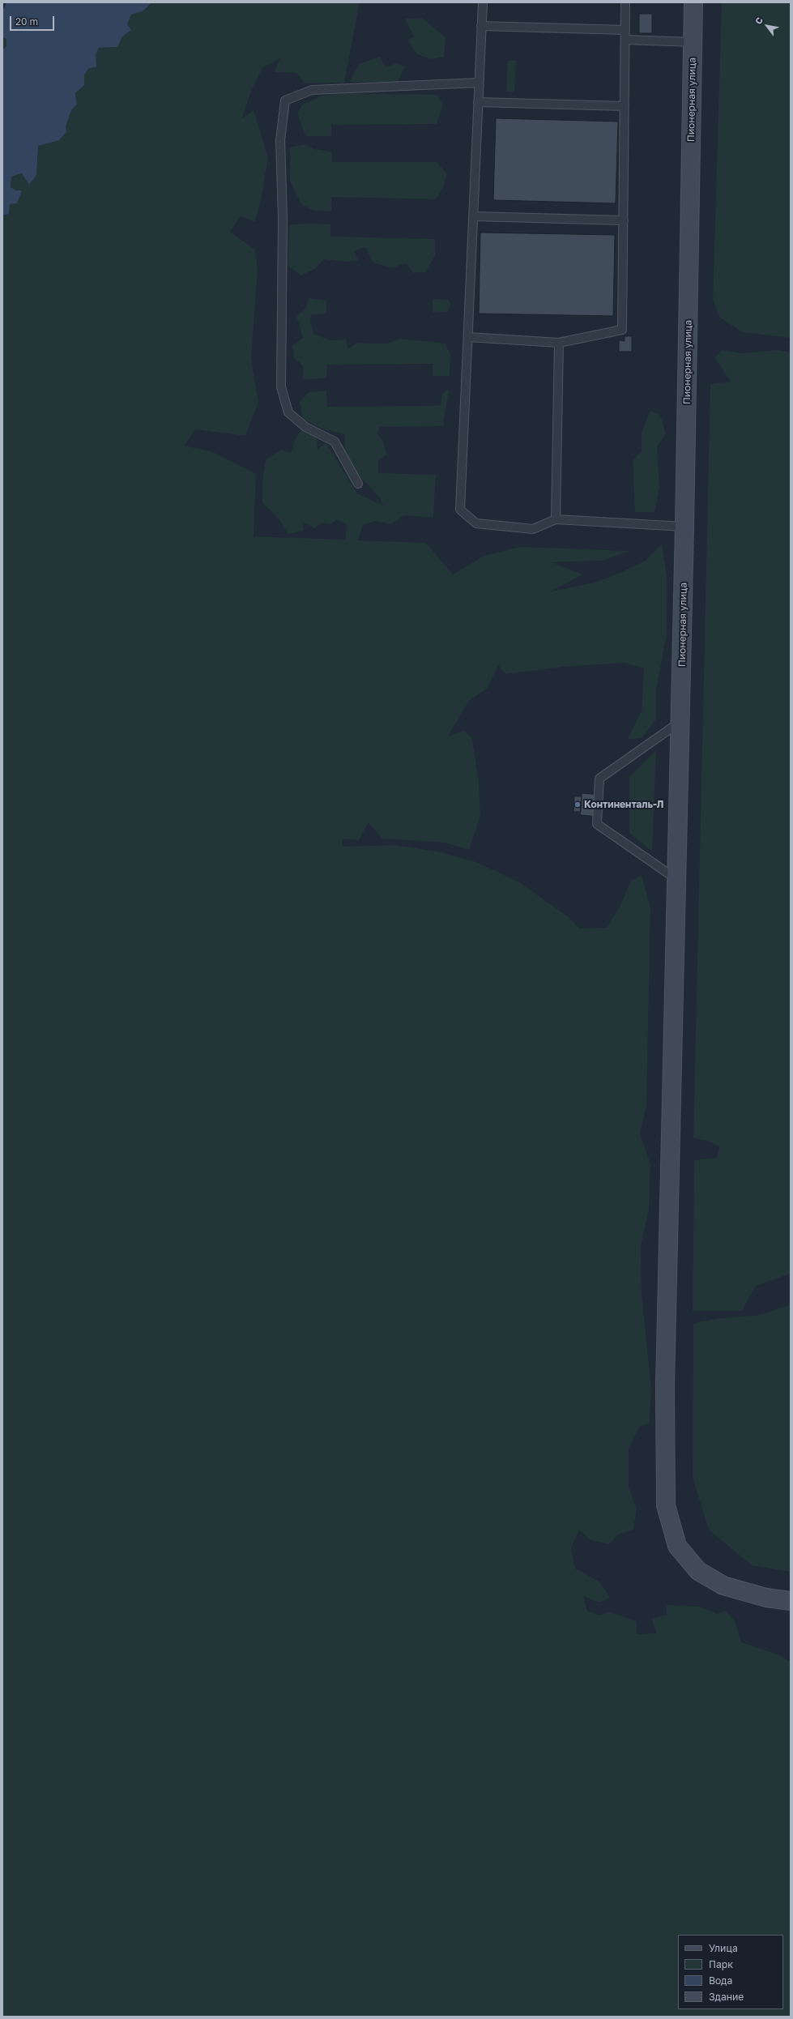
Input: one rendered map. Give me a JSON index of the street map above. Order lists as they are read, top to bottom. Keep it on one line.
{"streets":{"main road":["Пионерная улица"]},"places":["Континенталь-Л"],"legend":["Улица","Парк","Вода","Здание"],"scale_bar":"20 m","north":"top left"}
